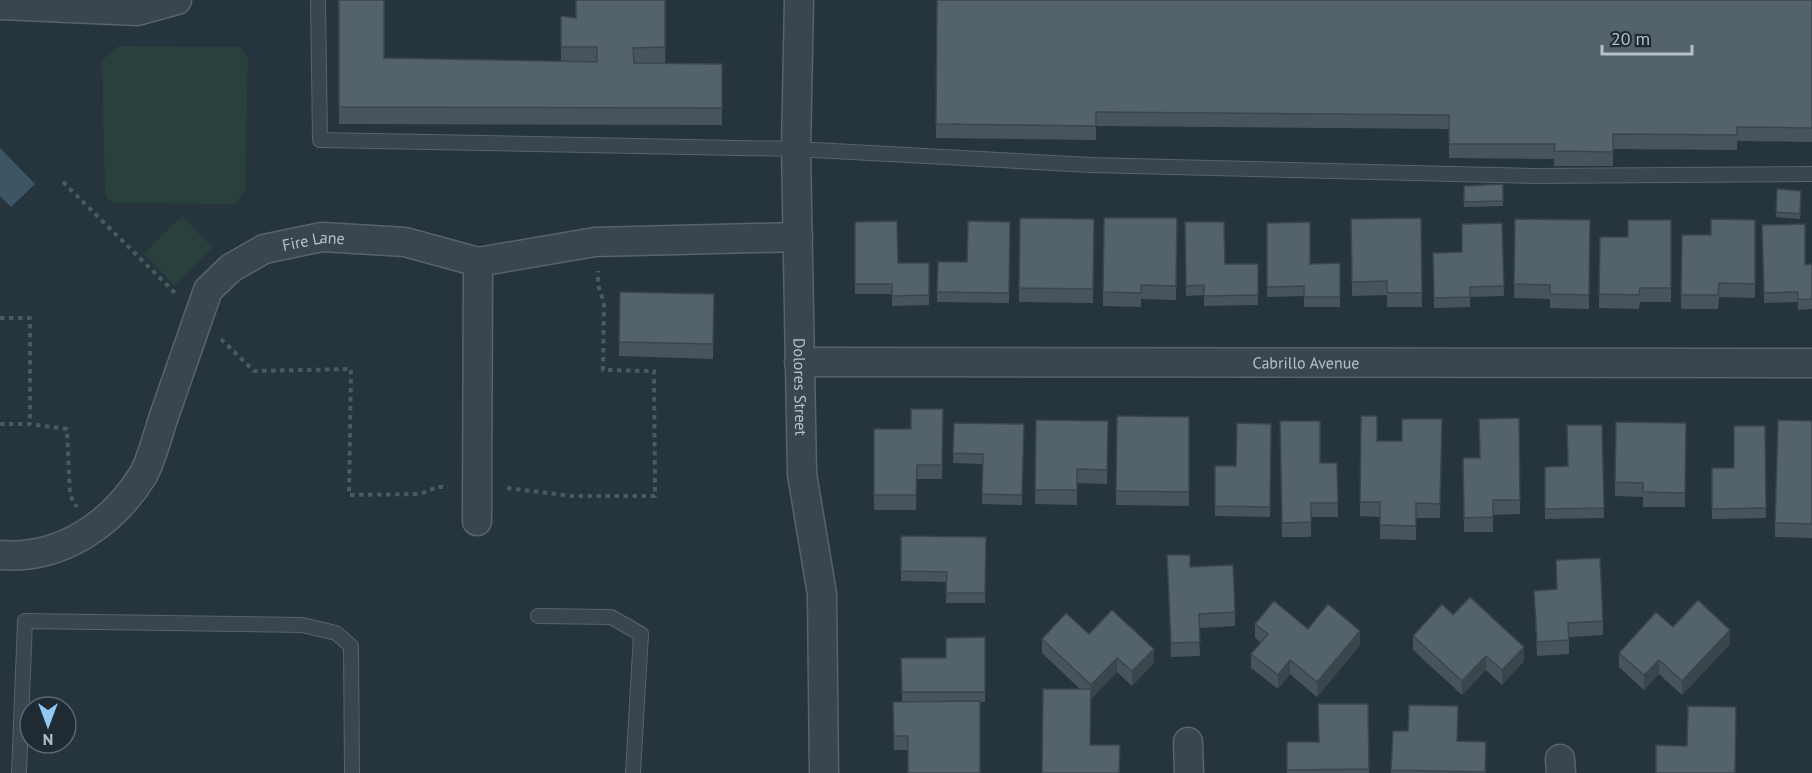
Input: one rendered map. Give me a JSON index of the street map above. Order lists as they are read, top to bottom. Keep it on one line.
{"streets":{"street":["Fire Lane","Cabrillo Avenue","Dolores Street"]},"crossings":[["Fire Lane","Dolores Street"],["Cabrillo Avenue","Dolores Street"]],"scale_bar":"20 m","north":"bottom"}
